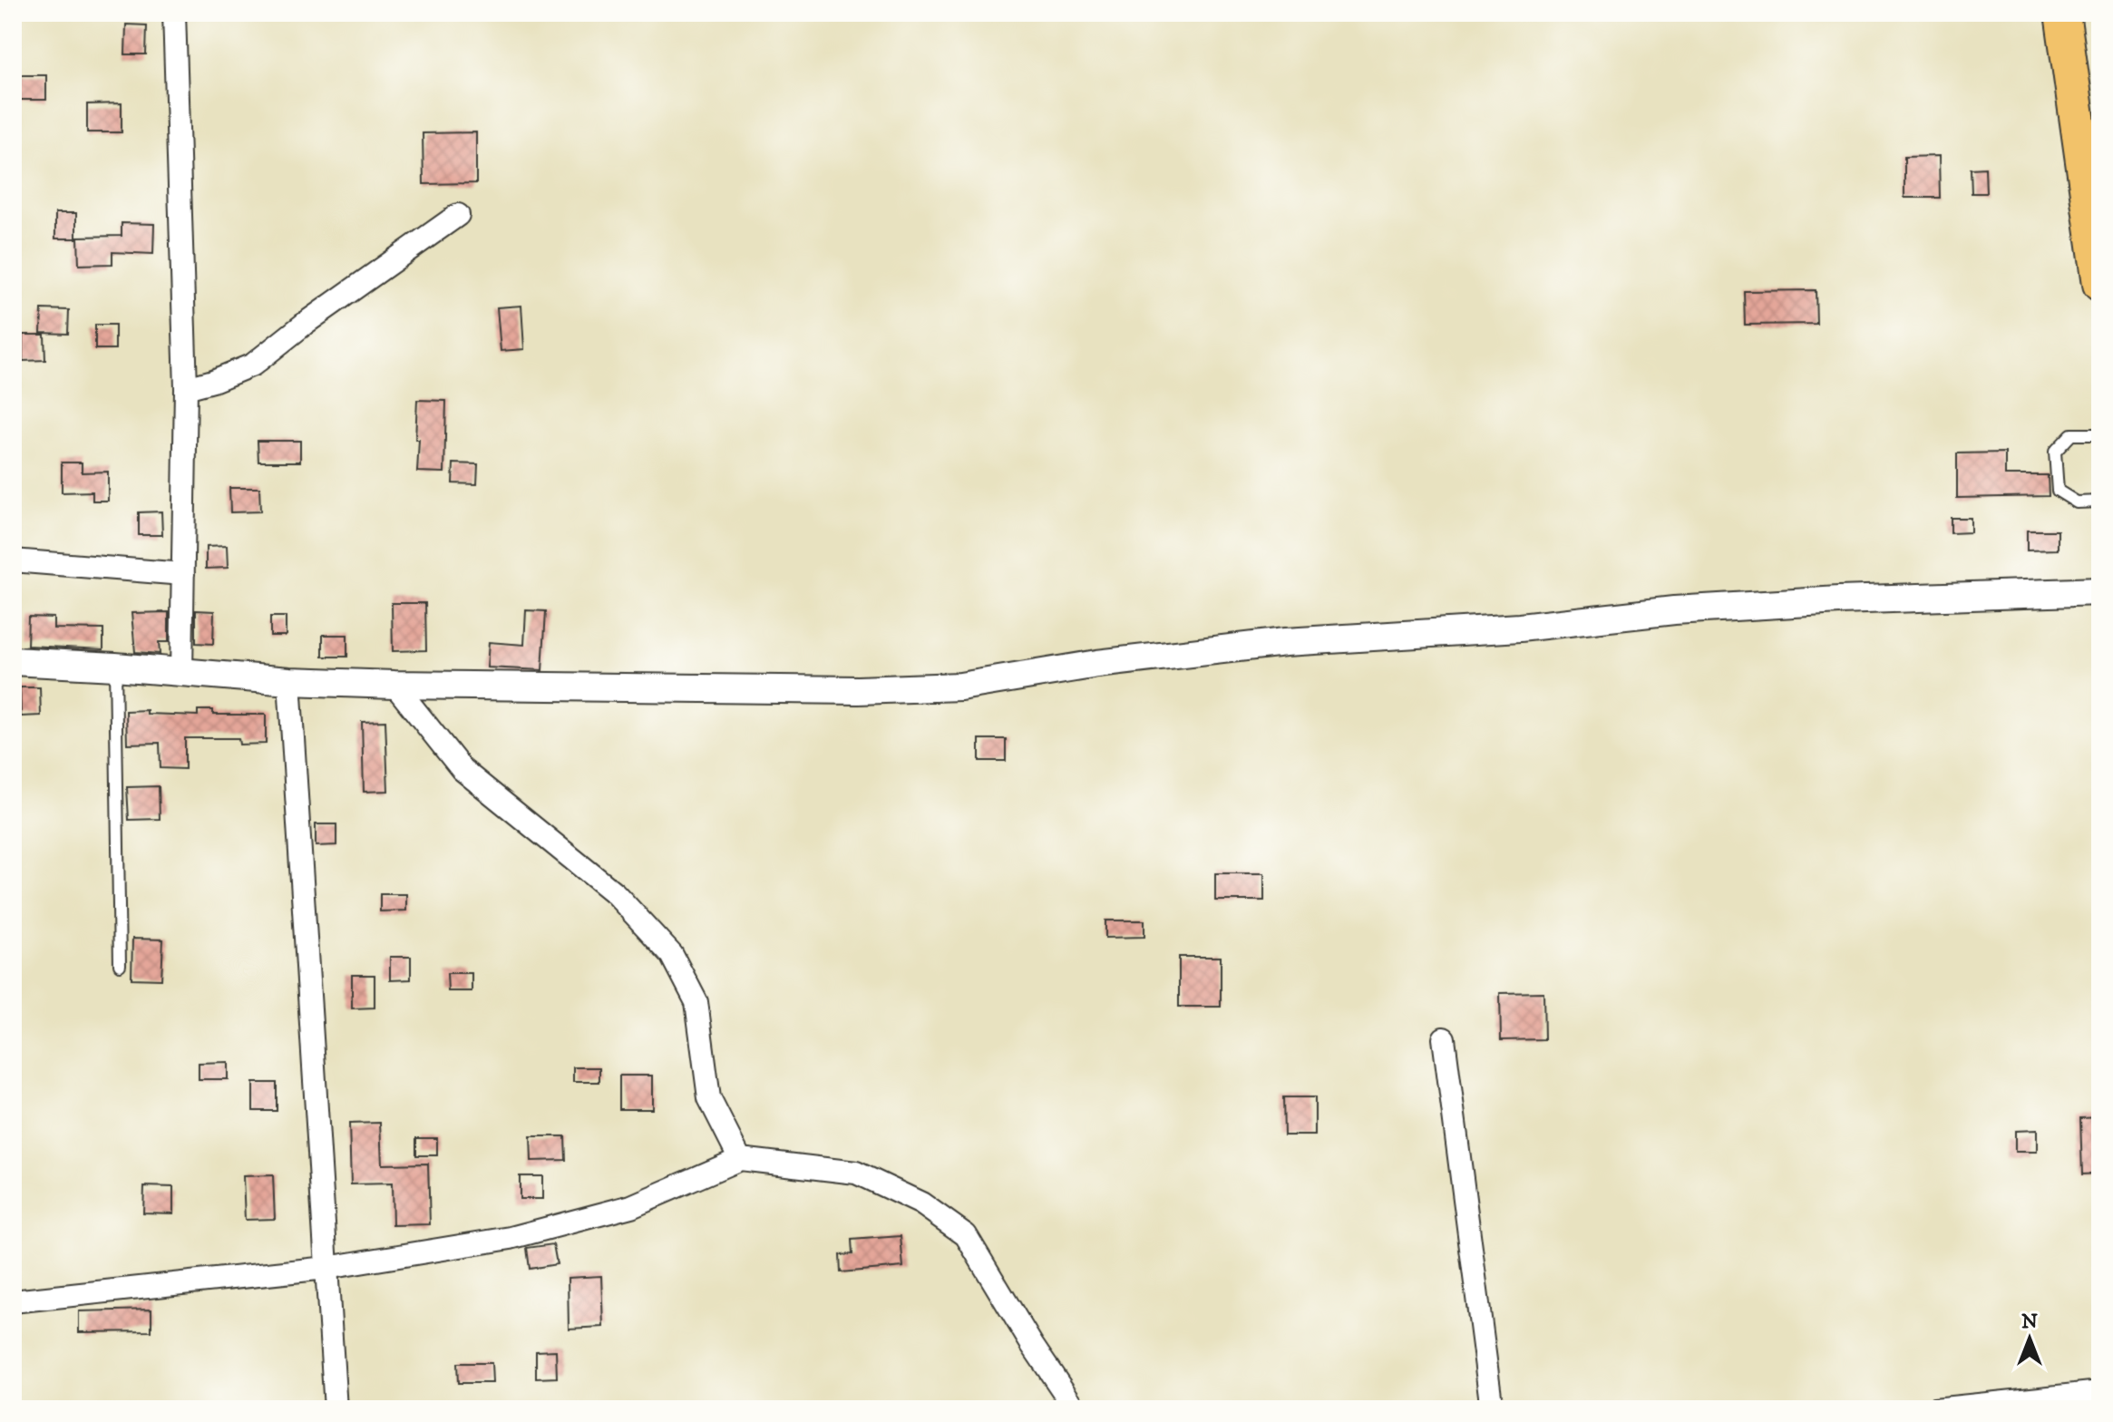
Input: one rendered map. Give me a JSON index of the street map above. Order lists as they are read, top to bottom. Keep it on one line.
{"north":"top"}
